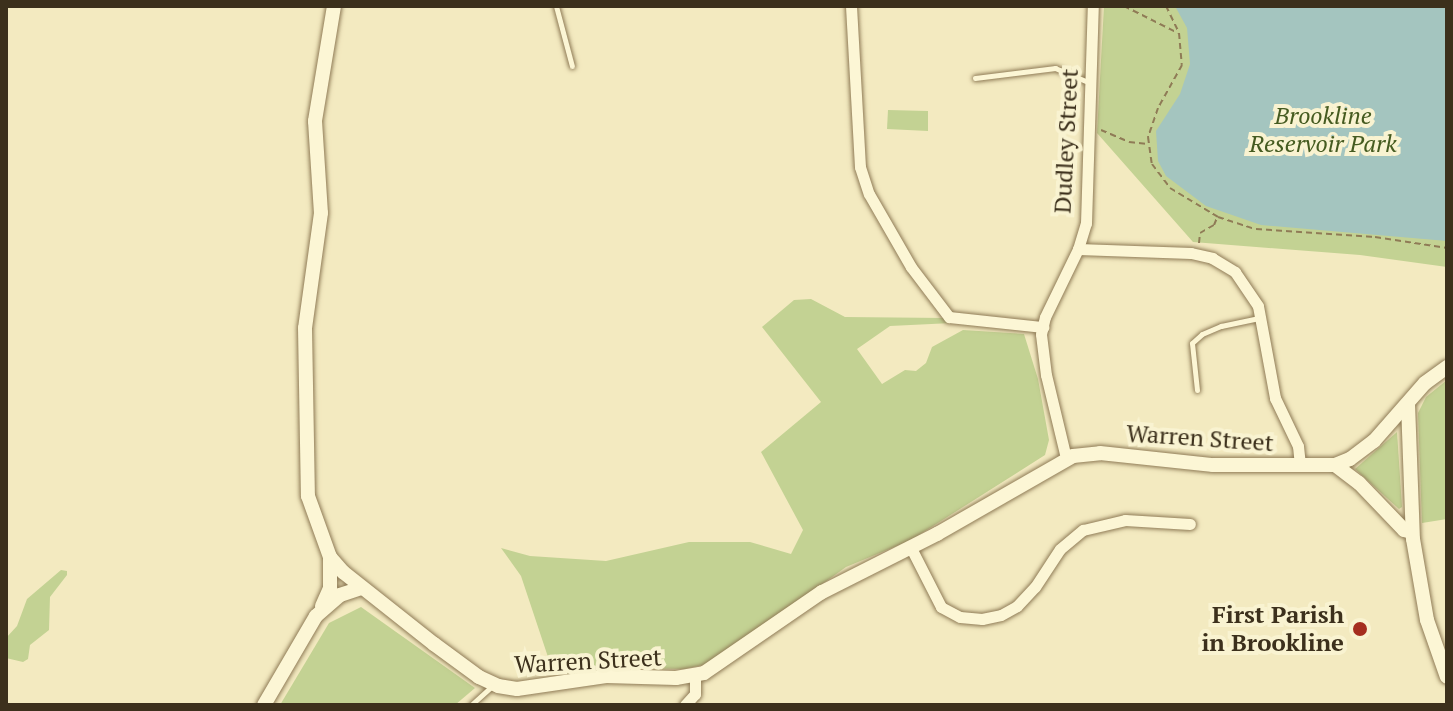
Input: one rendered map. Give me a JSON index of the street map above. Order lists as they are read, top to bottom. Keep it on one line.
{"streets":{"street":["Dudley Street","Warren Street"]},"crossings":[["Dudley Street","Warren Street"]],"parks":["Brookline Reservoir Park"],"places":["First Parish in Brookline"]}
